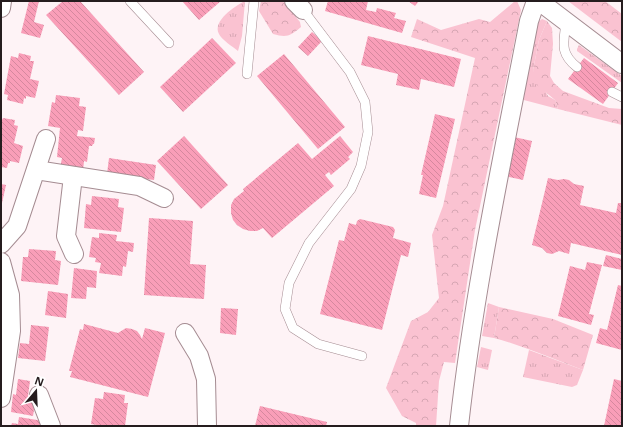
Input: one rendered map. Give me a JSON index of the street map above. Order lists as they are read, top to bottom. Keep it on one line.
{"north":"top"}
